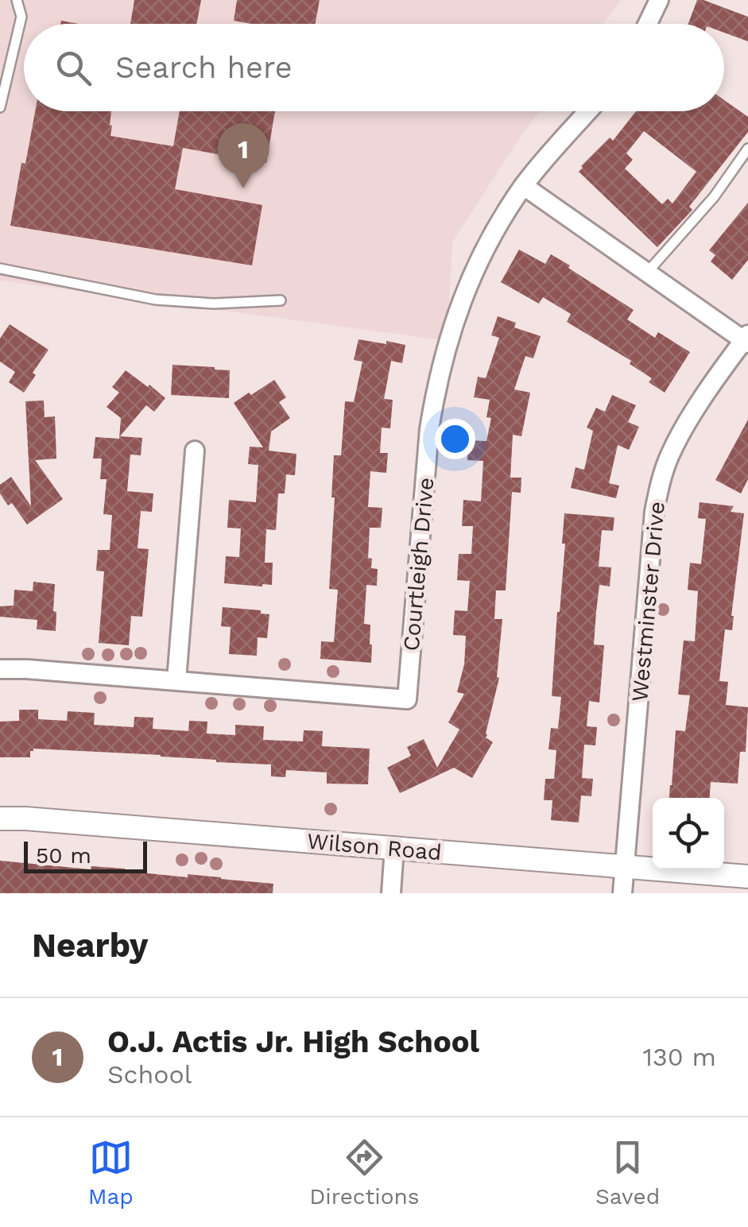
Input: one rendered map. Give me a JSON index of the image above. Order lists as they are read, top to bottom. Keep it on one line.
{"streets":{"street":["Courtleigh Drive","Westminster Drive","Wilson Road"]},"crossings":[["Westminster Drive","Wilson Road"]],"scale_bar":"50 m","page":{"search":"Search here","pins":"1","scale":"50 m","heading":"Nearby","list":[{"mark":"1","name":"O.J. Actis Jr. High School","note":"School","value":"130 m"}],"nav":["Map","Directions","Saved"]}}
